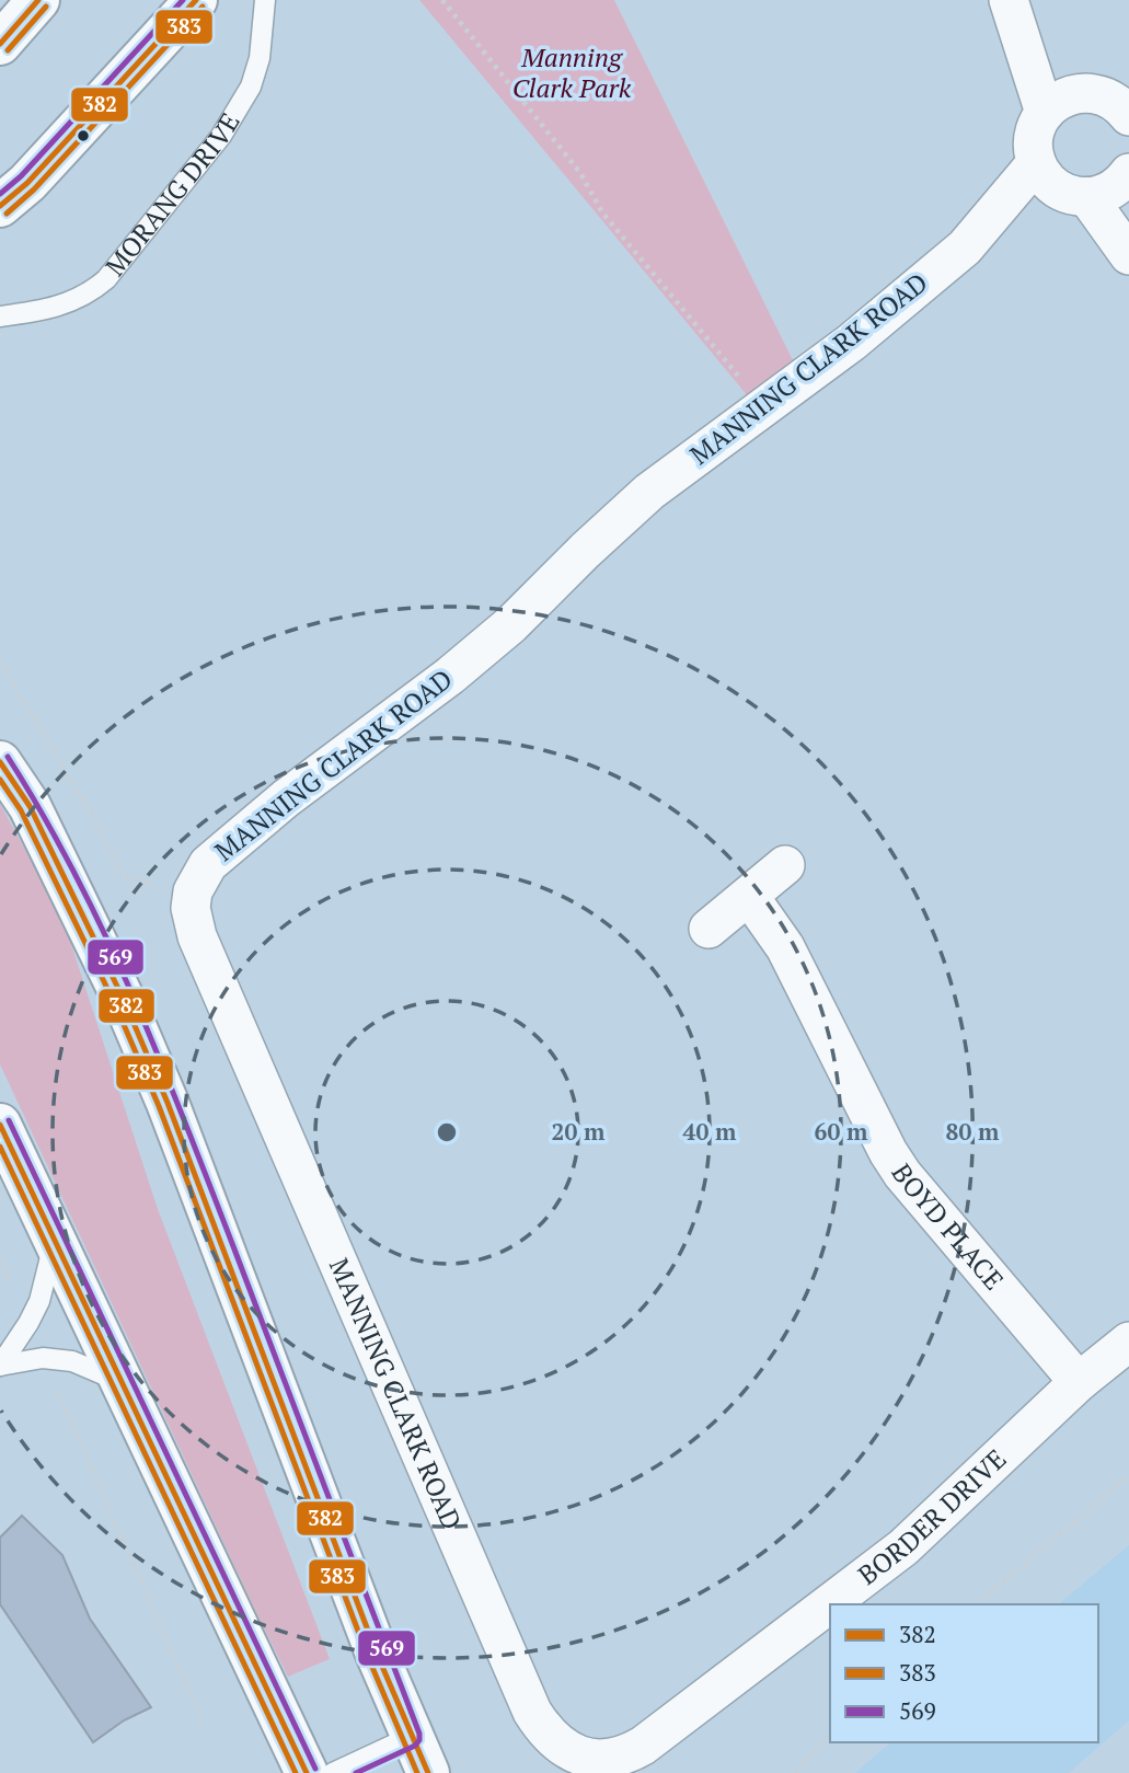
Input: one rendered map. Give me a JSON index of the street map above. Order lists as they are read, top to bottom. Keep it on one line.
{"streets":{"street":["MANNING CLARK ROAD","BOYD PLACE","BORDER DRIVE"],"lane":["MORANG DRIVE"]},"crossings":[["MANNING CLARK ROAD","BORDER DRIVE"],["BOYD PLACE","BORDER DRIVE"]],"parks":["Manning Clark Park"],"lines":["transit line 382","transit line 569","transit line 383"],"legend":["382","383","569"],"rings":["20 m","40 m","60 m","80 m"]}
